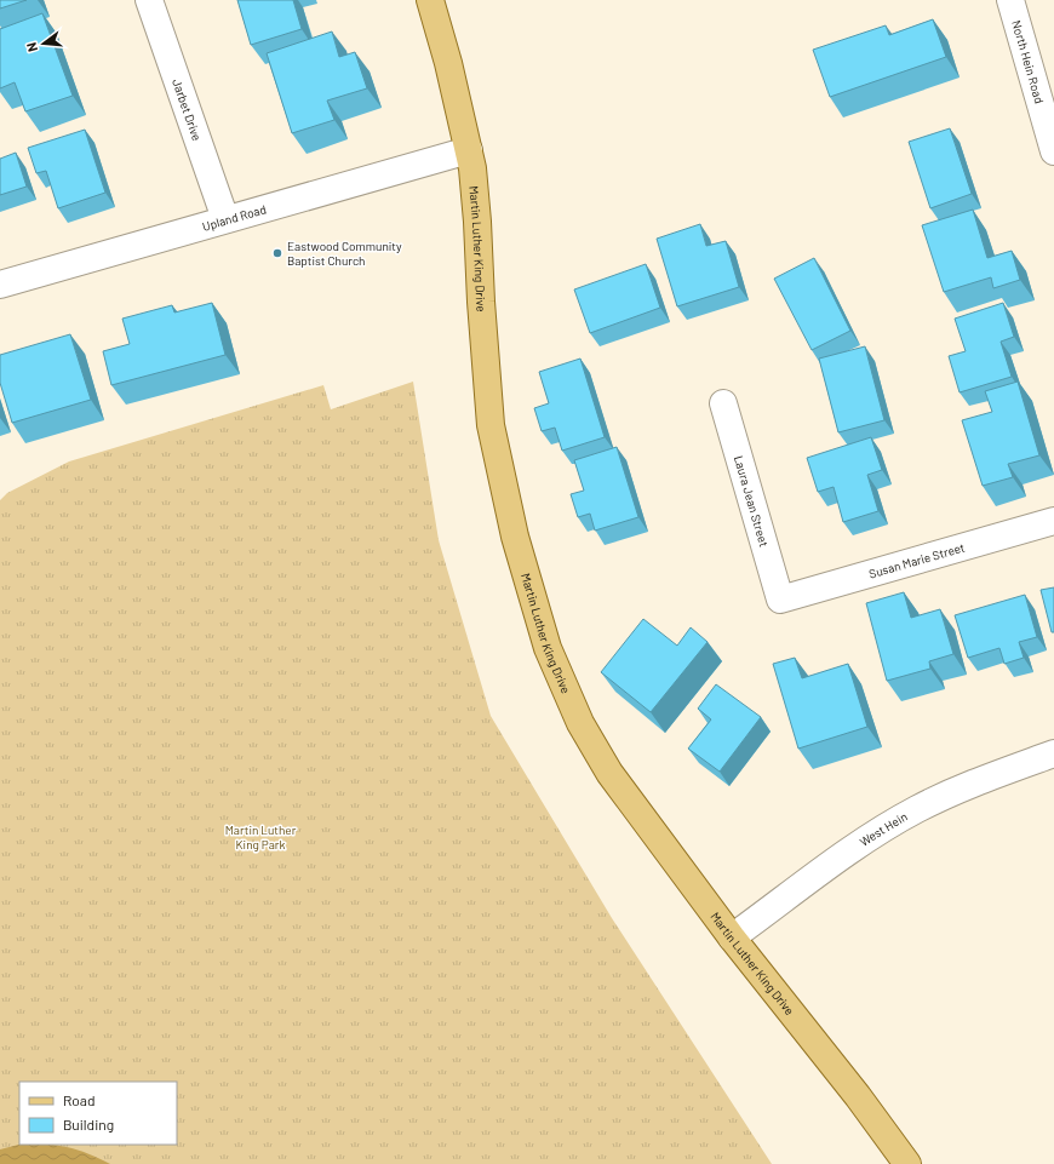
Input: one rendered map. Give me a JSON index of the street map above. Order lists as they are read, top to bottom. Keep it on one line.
{"streets":{"main road":["Martin Luther King Drive"],"street":["North Hein Road","Jarbet Drive","Upland Road","Laura Jean Street","Susan Marie Street","West Hein"]},"crossings":[["Jarbet Drive","Upland Road"],["Upland Road","Martin Luther King Drive"],["Martin Luther King Drive","West Hein"],["Laura Jean Street","Susan Marie Street"]],"parks":["Martin Luther King Park"],"places":["Eastwood Community Baptist Church"],"legend":["Road","Building"],"north":"left"}
